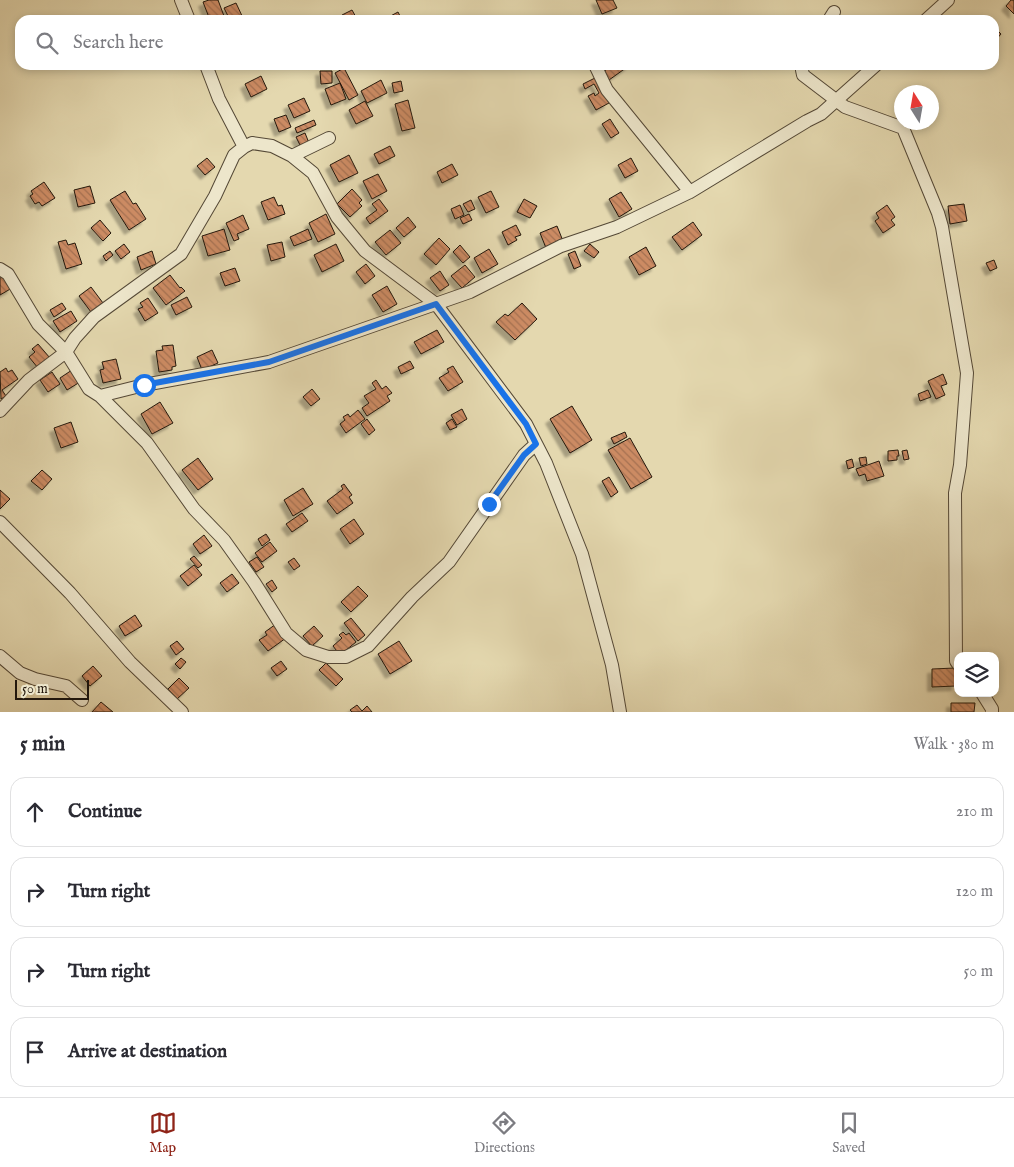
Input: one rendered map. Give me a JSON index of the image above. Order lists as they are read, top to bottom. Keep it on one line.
{"scale_bar":"50 m","north":"top","page":{"search":"Search here","scale":"50 m","heading":["5 min","Walk · 380 m"],"list":[["Continue","210 m"],["Turn right","120 m"],["Turn right","50 m"],"Arrive at destination"],"nav":["Map","Directions","Saved"]}}
